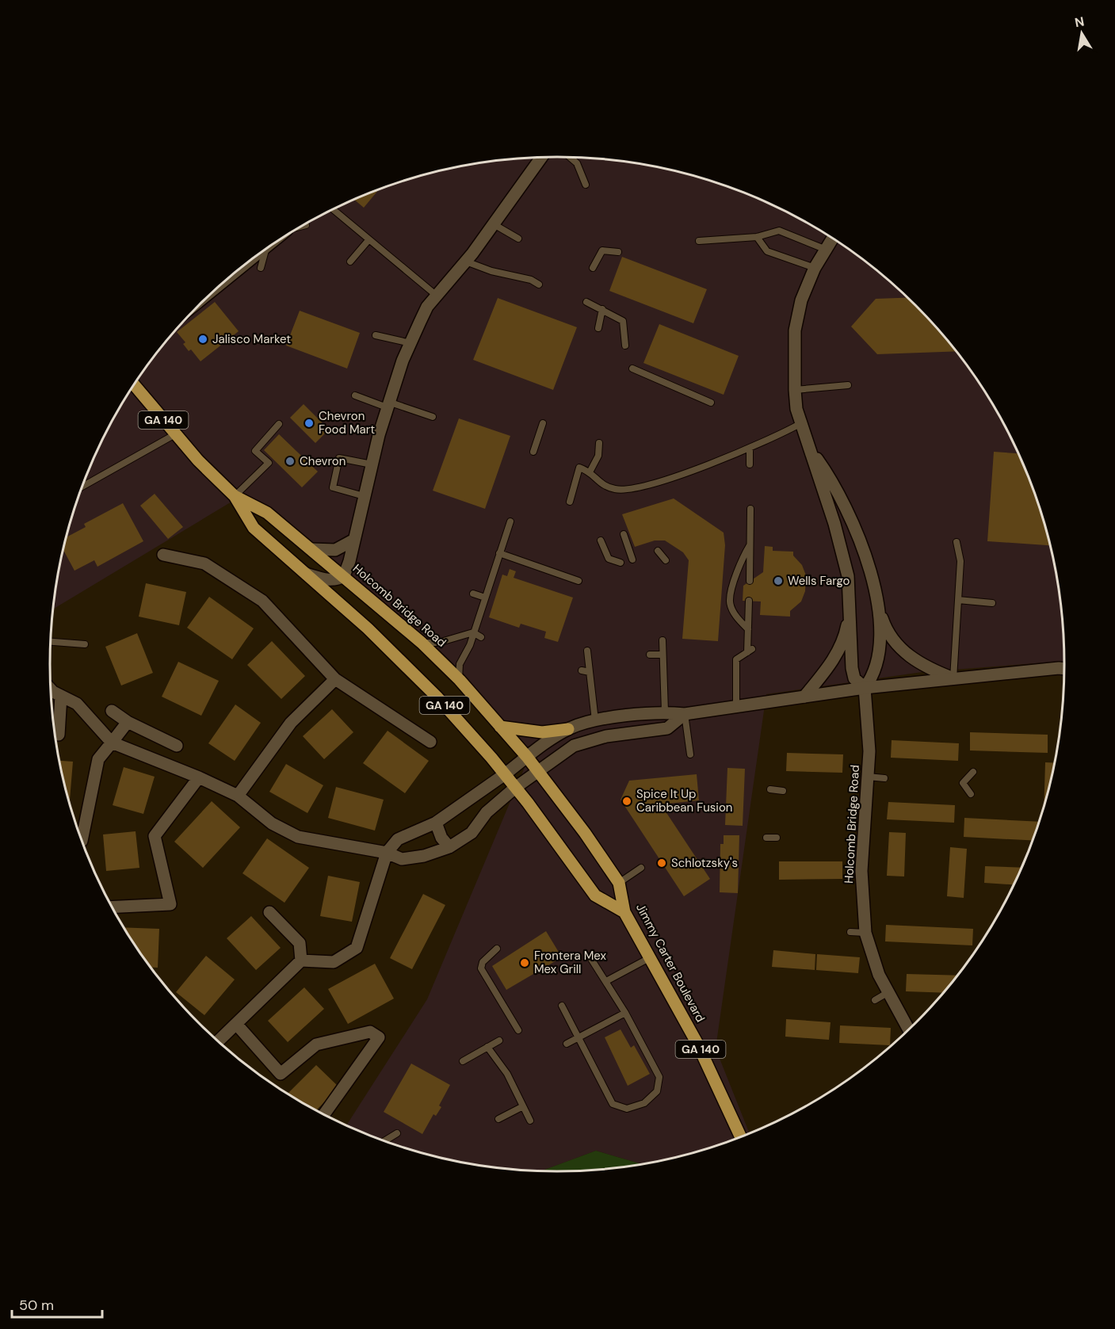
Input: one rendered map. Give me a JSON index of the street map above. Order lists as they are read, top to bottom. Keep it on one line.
{"streets":{"main road":["GA 140","Holcomb Bridge Road","Jimmy Carter Boulevard"]},"crossings":[["Holcomb Bridge Road","Jimmy Carter Boulevard"]],"places":["Jalisco Market","Chevron Food Mart","Chevron","Wells Fargo","Spice It Up Caribbean Fusion","Schlotzsky's","Frontera Mex Mex Grill"],"scale_bar":"50 m","north":"top"}
